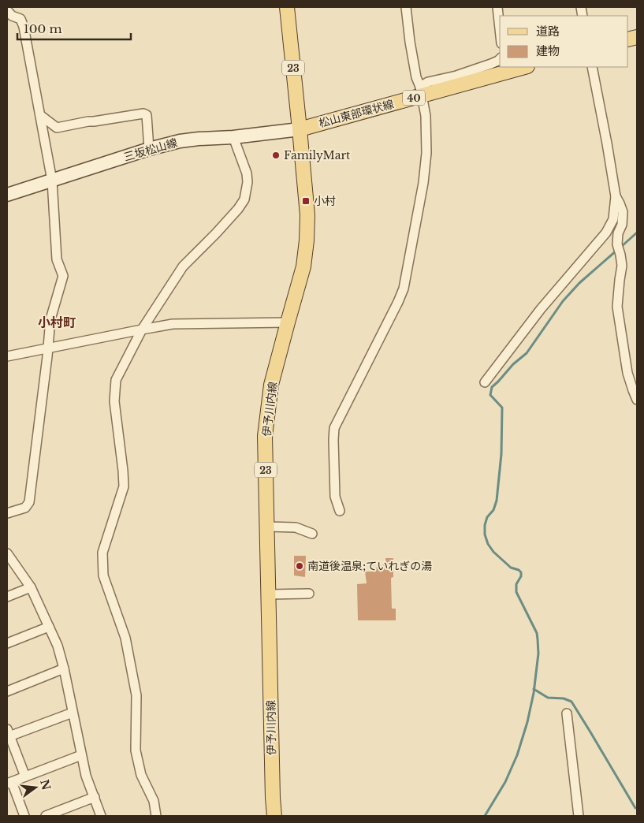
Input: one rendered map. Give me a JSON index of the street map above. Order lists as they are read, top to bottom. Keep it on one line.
{"streets":{"main road":["23","40","松山東部環状線","三坂松山線","伊予川内線"]},"crossings":[["松山東部環状線","三坂松山線"],["松山東部環状線","伊予川内線"],["三坂松山線","伊予川内線"]],"districts":["小村町"],"places":{"other":["FamilyMart","南道後温泉;ていれぎの湯"],"transit":["小村"]},"legend":["道路","建物"],"scale_bar":"100 m","north":"right"}
